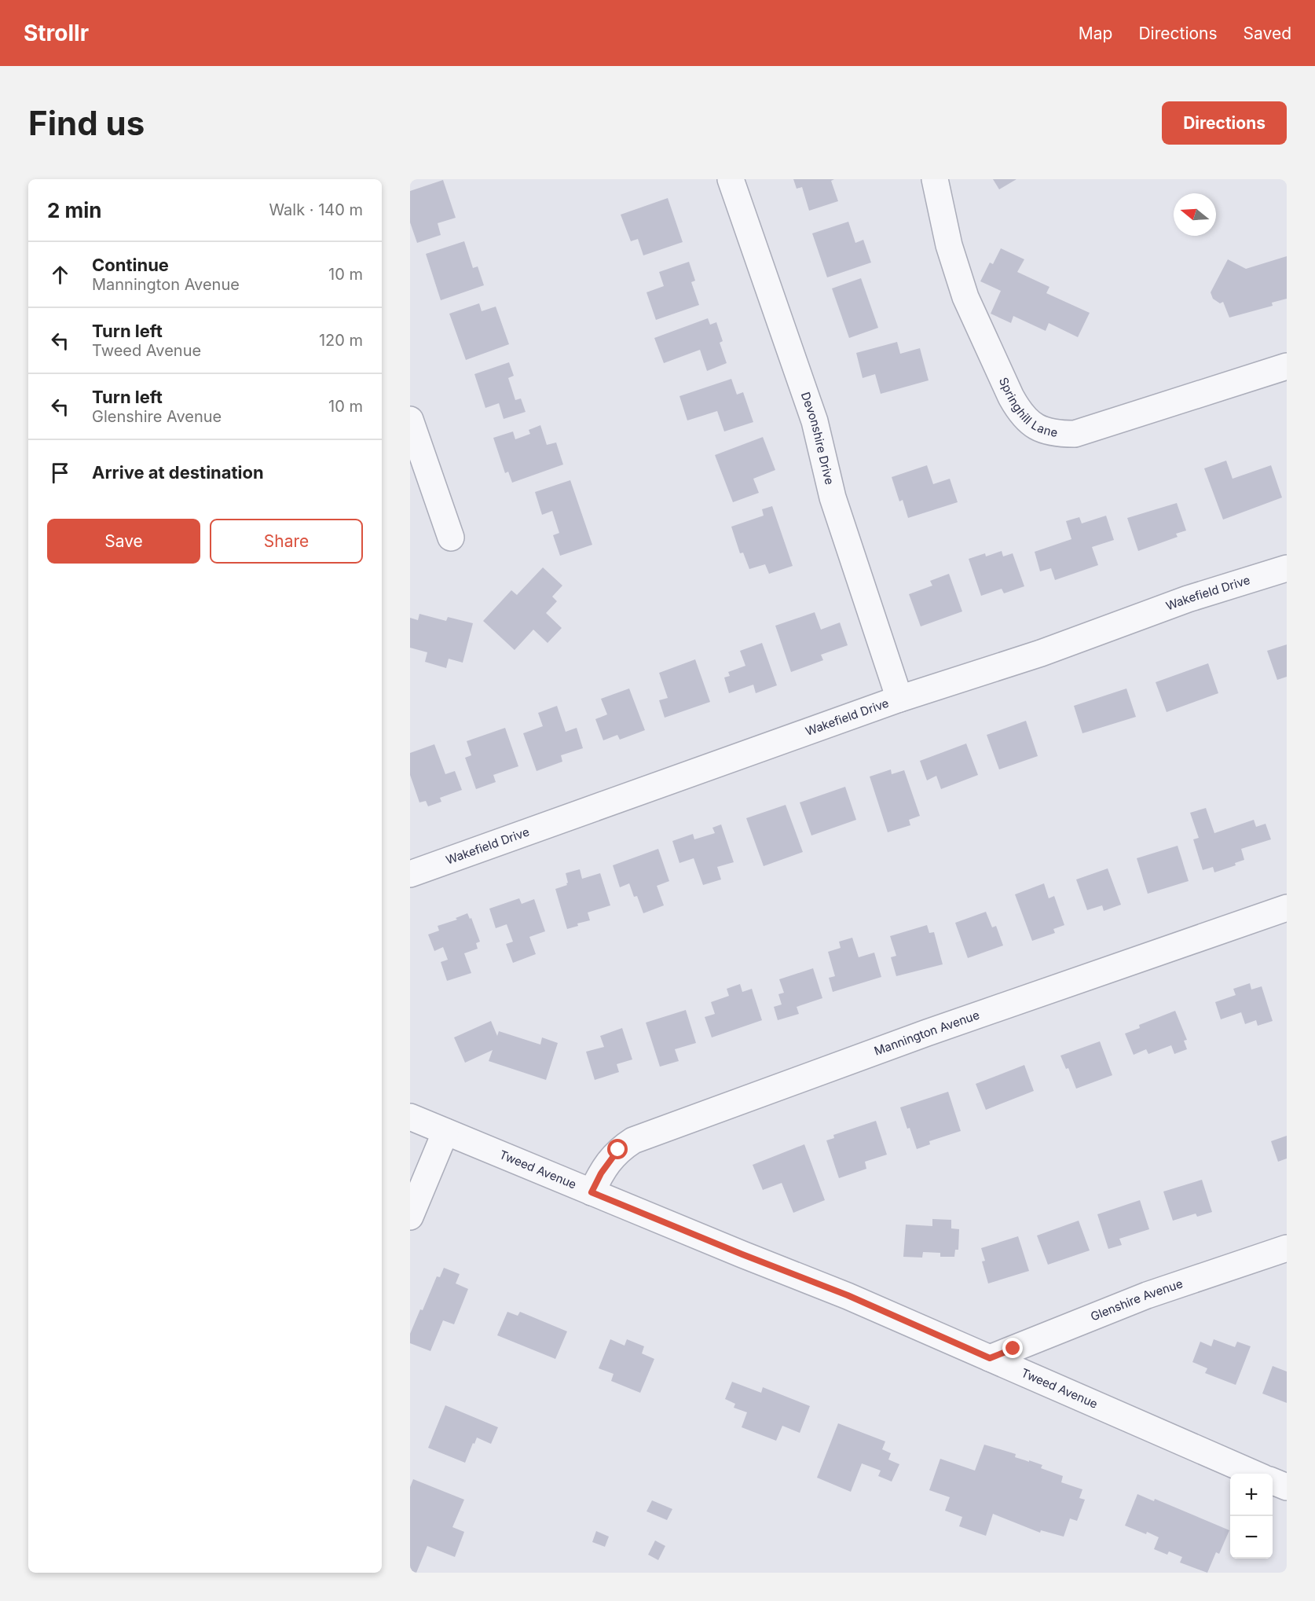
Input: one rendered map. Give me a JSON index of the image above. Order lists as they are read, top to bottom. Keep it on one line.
{"streets":{"street":["Springhill Lane","Devonshire Drive","Wakefield Drive","Mannington Avenue","Tweed Avenue","Glenshire Avenue"]},"crossings":[["Devonshire Drive","Wakefield Drive"],["Mannington Avenue","Tweed Avenue"],["Tweed Avenue","Glenshire Avenue"]],"north":"left","page":{"header":"Strollr","nav":["Map","Directions","Saved"],"buttons":["Directions",["Save","Share"]],"title":"Find us","heading":["2 min","Walk · 140 m"],"list":[["Continue","Mannington Avenue","10 m"],["Turn left","Tweed Avenue","120 m"],["Turn left","Glenshire Avenue","10 m"],"Arrive at destination"],"map_buttons":["+","−"]}}
